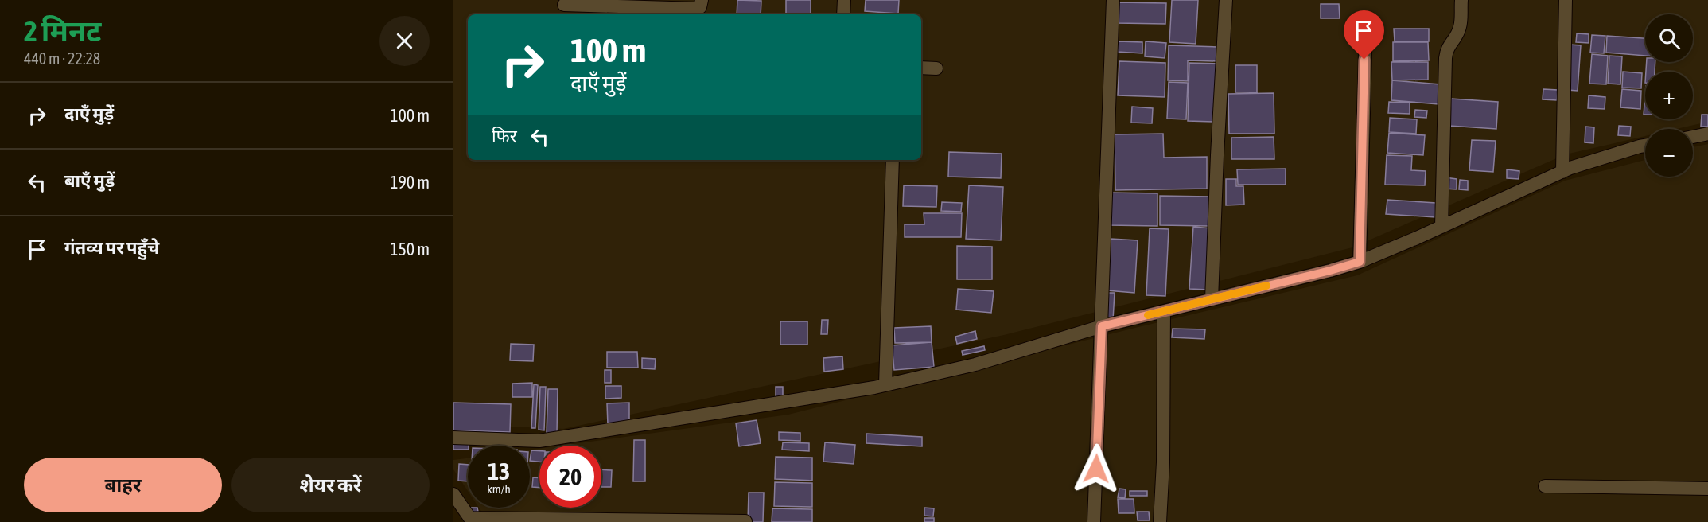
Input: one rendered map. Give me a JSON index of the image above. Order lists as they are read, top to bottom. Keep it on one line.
{"page":{"heading":["2 मिनट","440 m · 22:28"],"map_buttons":["+","−"],"turn":["100 m","दाएँ मुड़ें"],"list":[{"name":"दाएँ मुड़ें","value":"100 m"},{"name":"बाएँ मुड़ें","value":"190 m"},{"name":"गंतव्य पर पहुँचे","value":"150 m"}],"then":"फिर","speed":"13 km/h","limit":"20","buttons":["बाहर","शेयर करें"]}}
